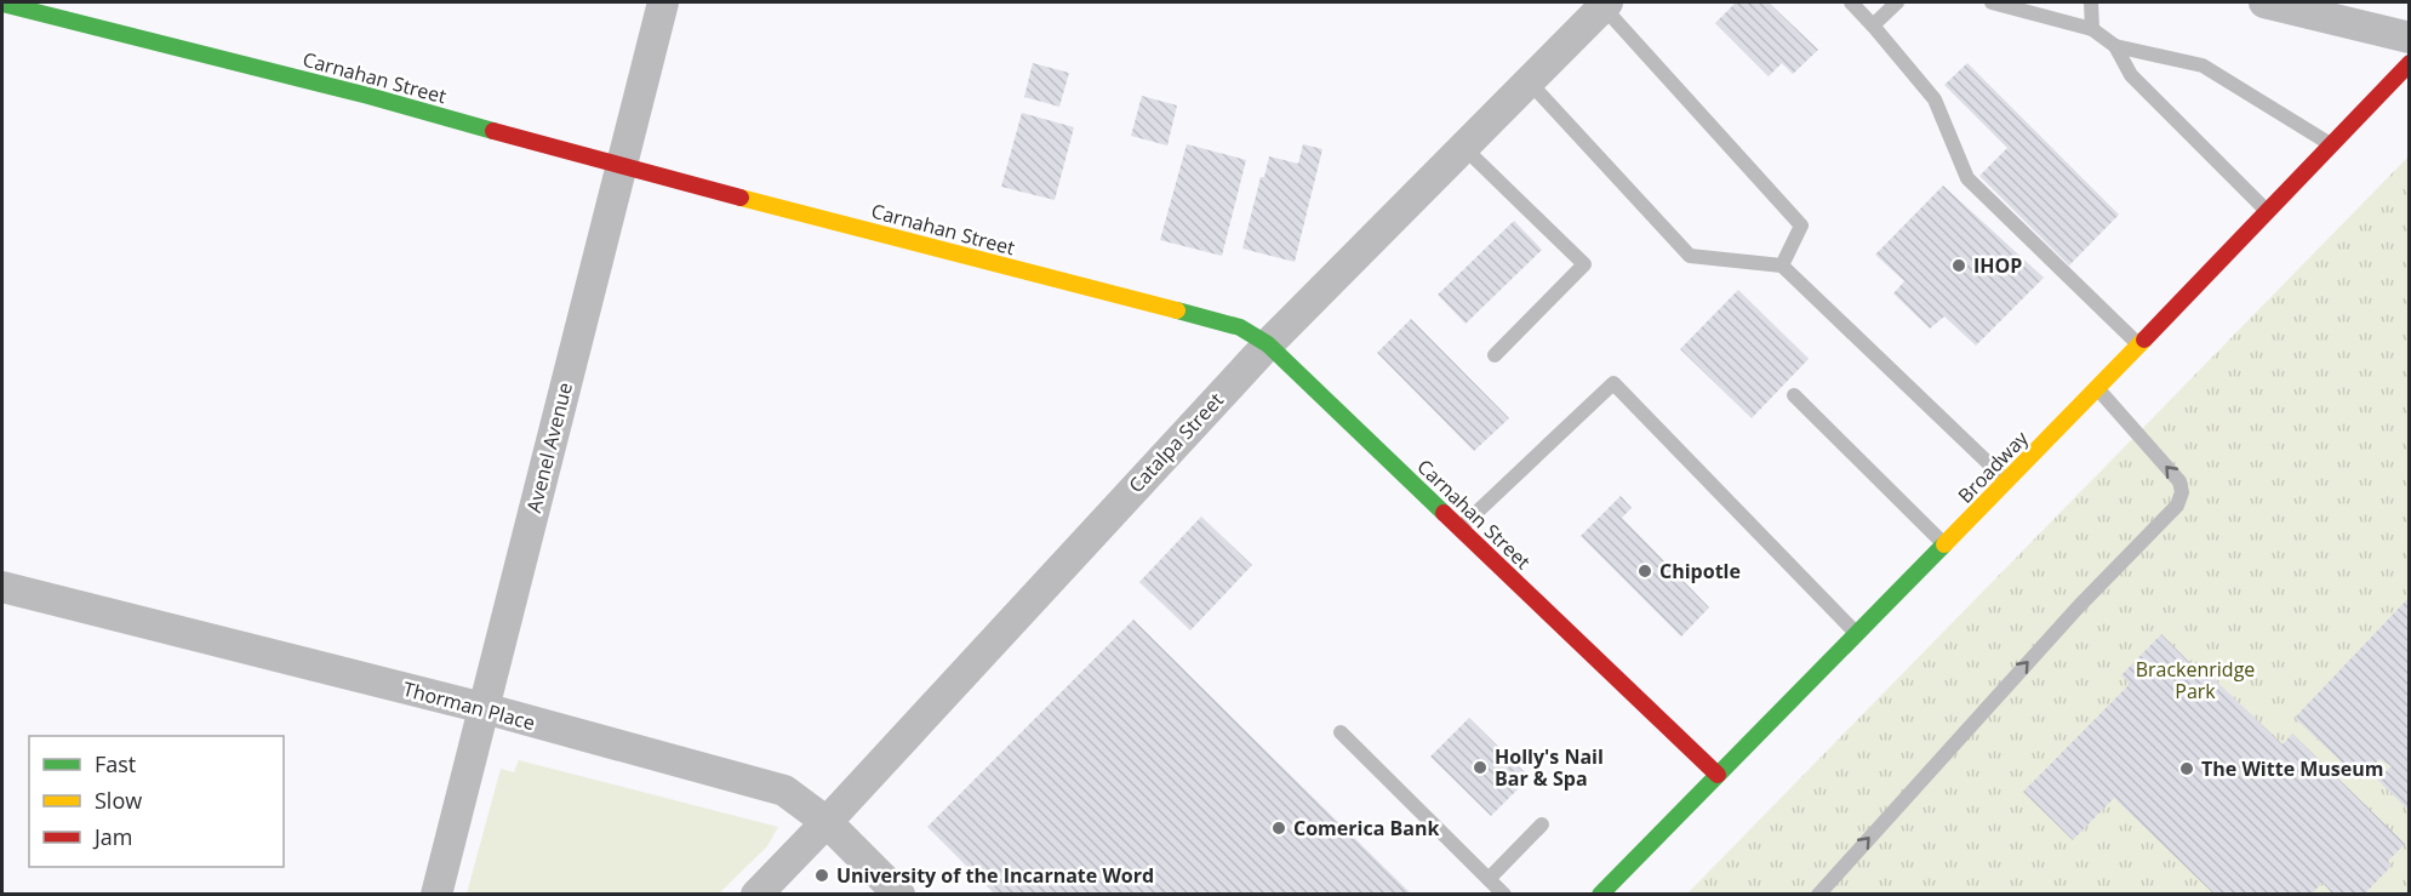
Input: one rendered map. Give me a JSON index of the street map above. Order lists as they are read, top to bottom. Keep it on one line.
{"streets":{"street":["Carnahan Street","Catalpa Street","Avenel Avenue","Broadway","Thorman Place"]},"crossings":[["Carnahan Street","Catalpa Street"],["Carnahan Street","Avenel Avenue"],["Carnahan Street","Broadway"],["Catalpa Street","Thorman Place"],["Avenel Avenue","Thorman Place"]],"parks":["Brackenridge Park"],"places":["IHOP","Chipotle","Holly's Nail Bar & Spa","The Witte Museum","Comerica Bank","University of the Incarnate Word"],"legend":["Fast","Slow","Jam"]}
